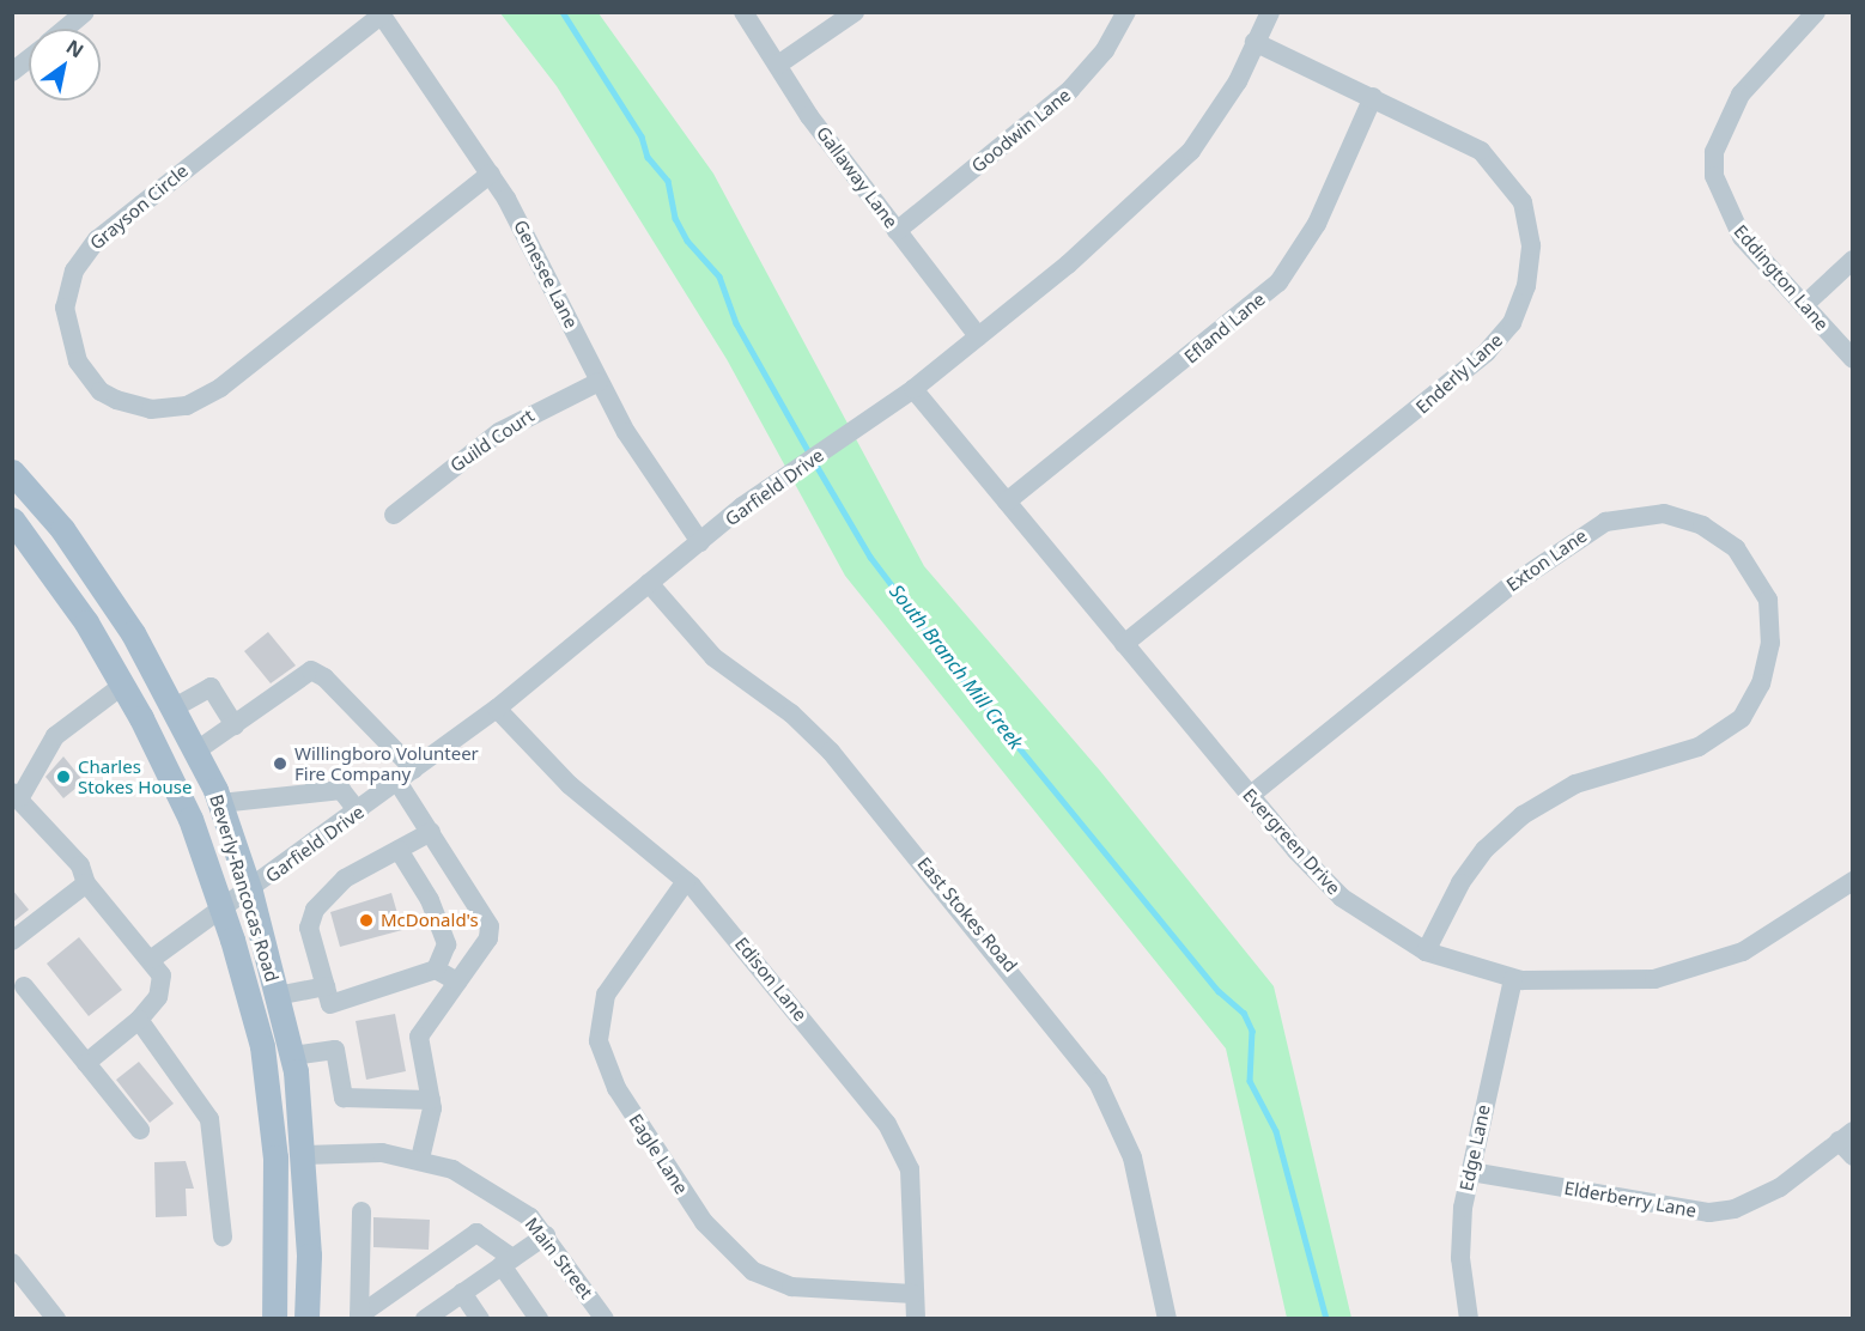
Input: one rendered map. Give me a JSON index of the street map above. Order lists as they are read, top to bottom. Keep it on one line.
{"streets":{"main road":["Beverly-Rancocas Road"],"street":["Goodwin Lane","Gallaway Lane","Grayson Circle","Genesee Lane","Eddington Lane","Efland Lane","Enderly Lane","Guild Court","Garfield Drive","Exton Lane","Evergreen Drive","East Stokes Road","Edison Lane","Edge Lane","Eagle Lane","Elderberry Lane","Main Street"]},"crossings":[["Goodwin Lane","Gallaway Lane"],["Gallaway Lane","Garfield Drive"],["Grayson Circle","Genesee Lane"],["Genesee Lane","Guild Court"],["Genesee Lane","Garfield Drive"],["Efland Lane","Enderly Lane"],["Efland Lane","Evergreen Drive"],["Enderly Lane","Garfield Drive"],["Enderly Lane","Evergreen Drive"],["Garfield Drive","Evergreen Drive"],["Garfield Drive","Beverly-Rancocas Road"],["Garfield Drive","East Stokes Road"],["Garfield Drive","Edison Lane"],["Exton Lane","Evergreen Drive"],["Evergreen Drive","Edge Lane"],["Beverly-Rancocas Road","Main Street"],["Edison Lane","Eagle Lane"],["Edge Lane","Elderberry Lane"]],"water":["South Branch Mill Creek"],"places":["Willingboro Volunteer Fire Company","Charles Stokes House","McDonald's"],"north":"top right"}
